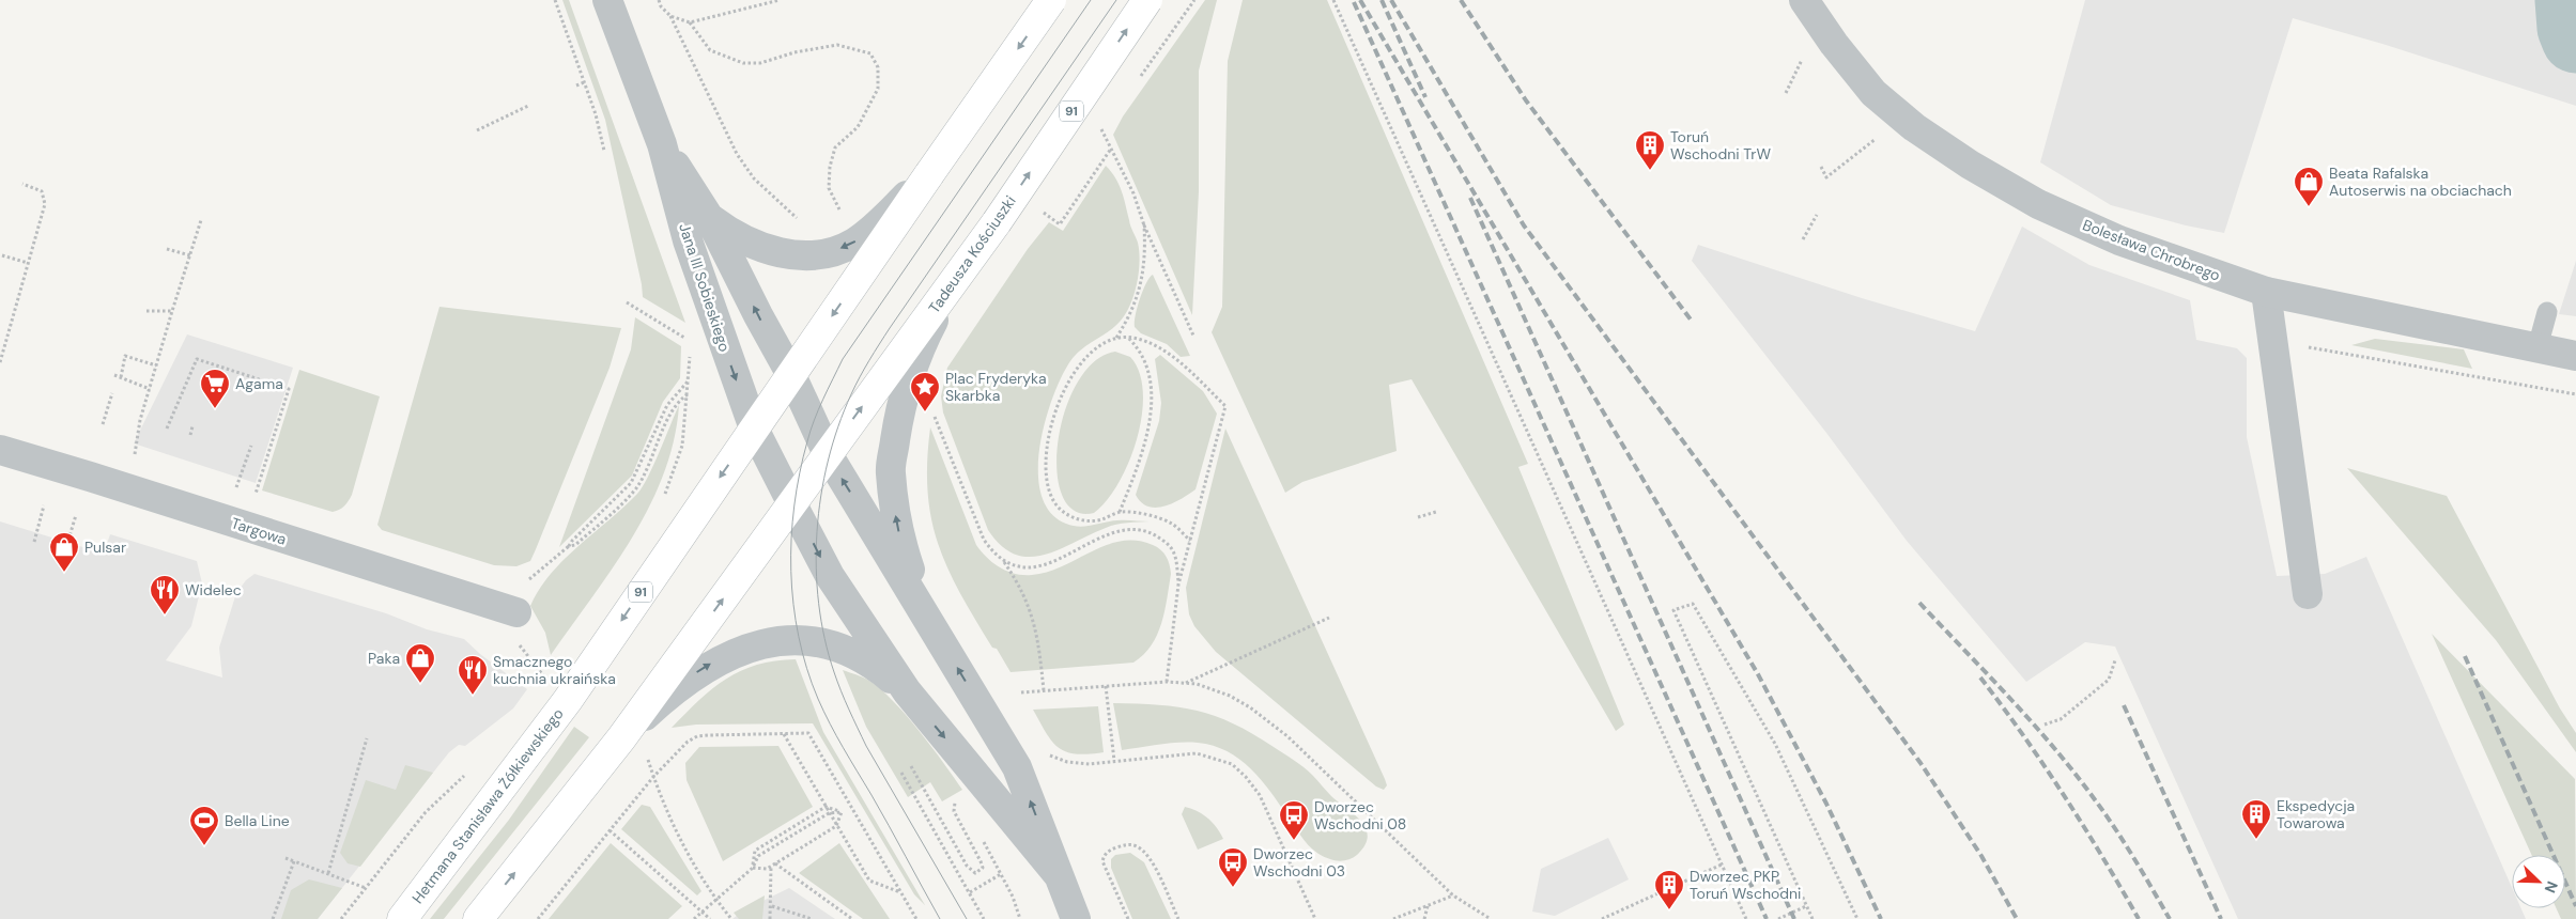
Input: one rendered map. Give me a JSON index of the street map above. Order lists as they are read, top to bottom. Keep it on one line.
{"streets":{"main road":["91","Tadeusza Kościuszki","Hetmana Stanisława Żółkiewskiego"],"street":["Bolesława Chrobrego","Jana III Sobieskiego","Targowa"]},"crossings":[["Tadeusza Kościuszki","Jana III Sobieskiego"],["Jana III Sobieskiego","Hetmana Stanisława Żółkiewskiego"]],"places":{"building":["Toruń Wschodni TrW","Ekspedycja Towarowa","Dworzec PKP Toruń Wschodni"],"shop":["Beata Rafalska Autoserwis na obciachach","Pulsar","Paka"],"supermarket":["Agama"],"place":["Plac Fryderyka Skarbka"],"restaurant":["Widelec","Smacznego kuchnia ukraińska"],"bus stop":["Dworzec Wschodni 08","Dworzec Wschodni 03"],"sports":["Bella Line"]},"north":"bottom right"}
